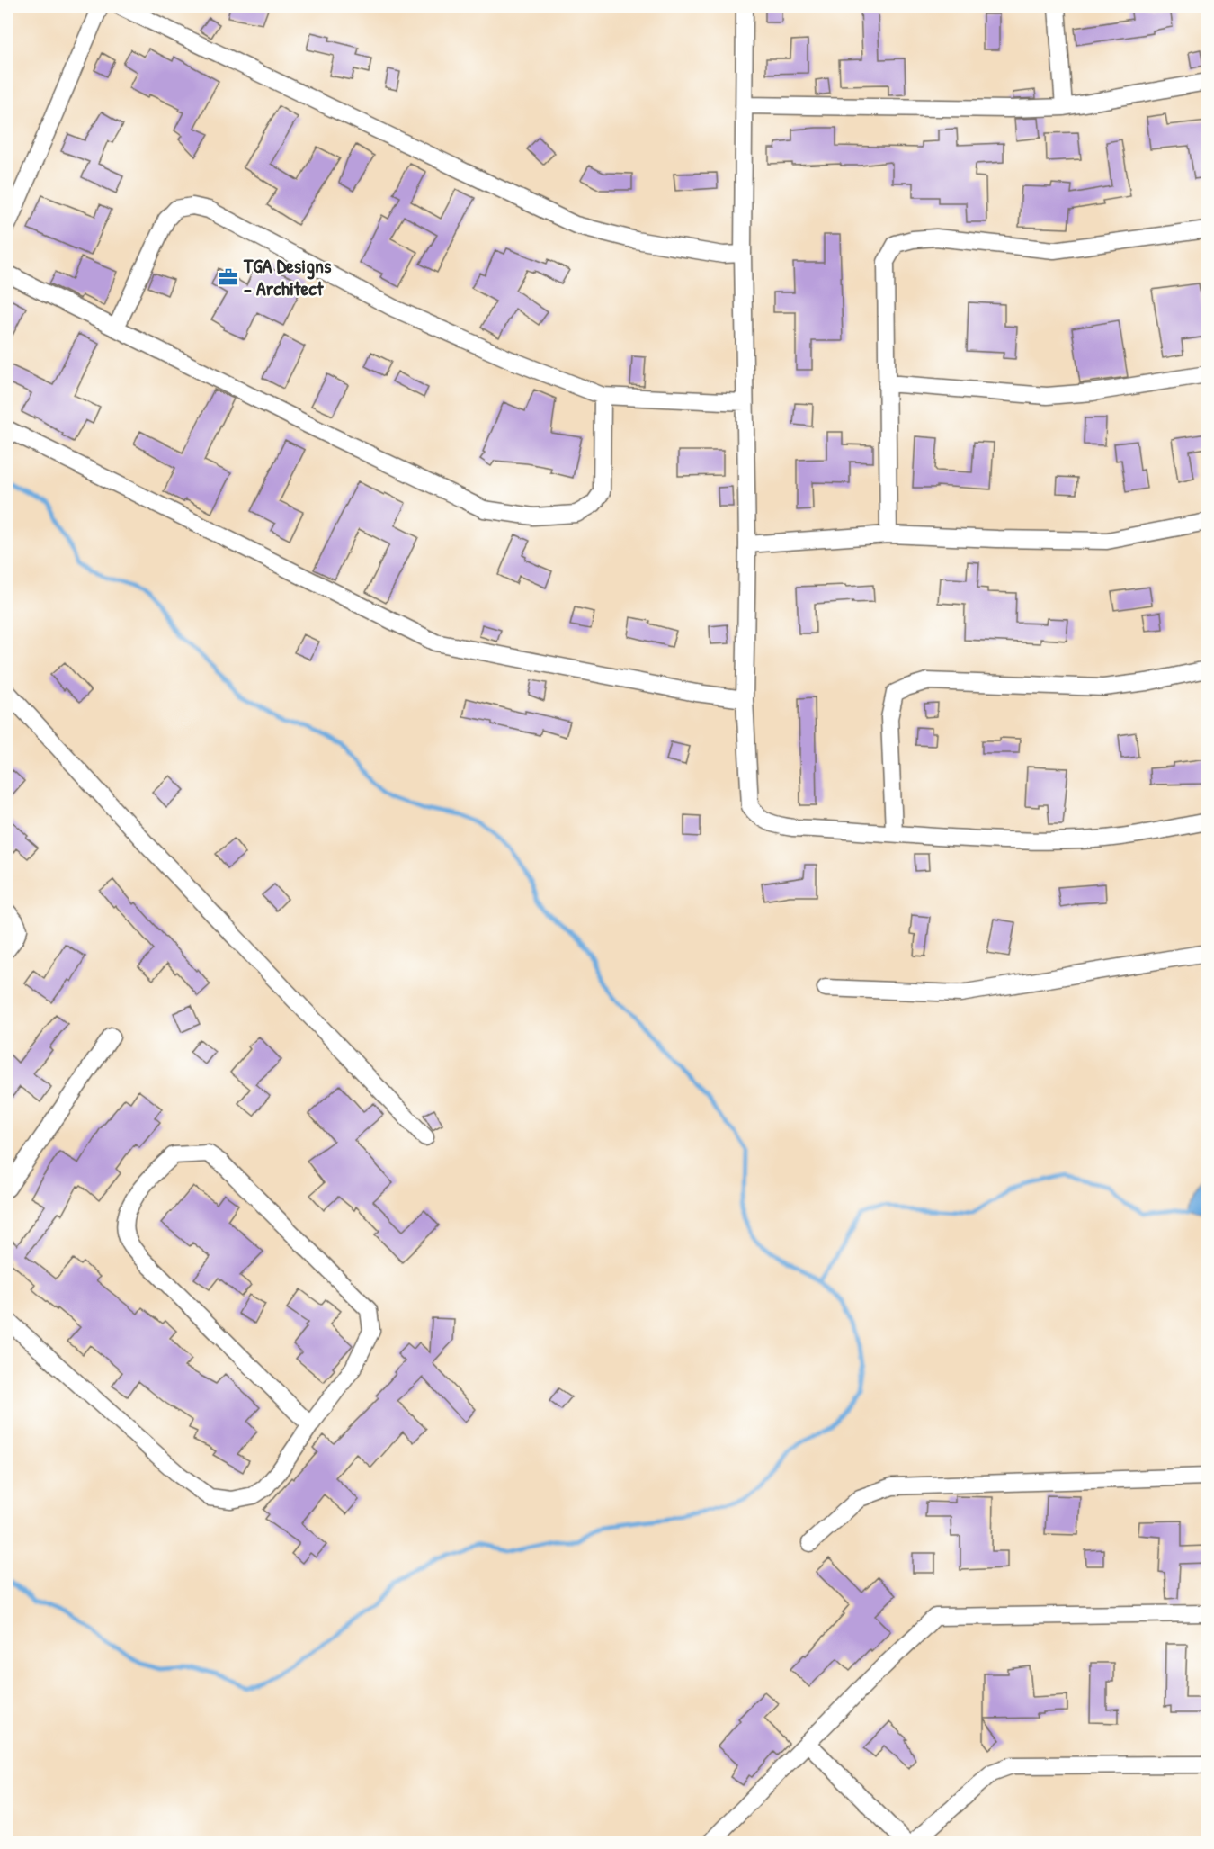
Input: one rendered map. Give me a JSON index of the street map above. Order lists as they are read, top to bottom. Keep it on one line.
{"places":{"office":["TGA Designs - Architect"]}}
